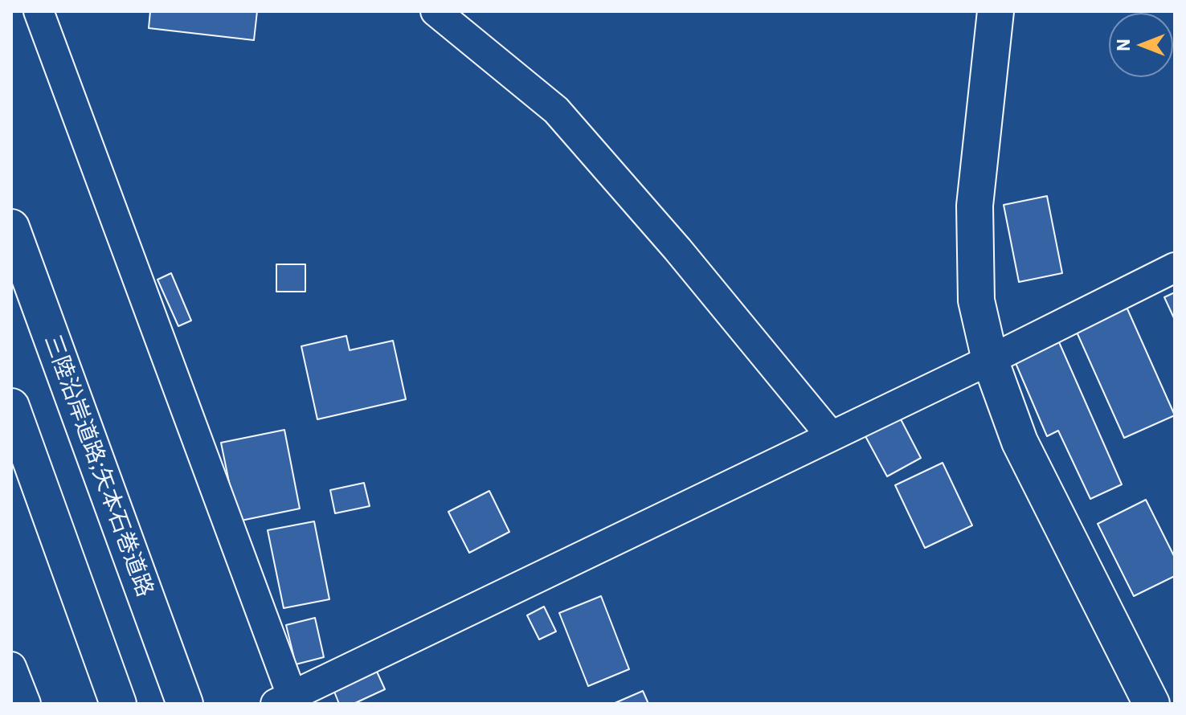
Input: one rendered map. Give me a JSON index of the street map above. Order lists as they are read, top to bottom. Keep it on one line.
{"streets":{"main road":["三陸沿岸道路;矢本石巻道路"]},"north":"left"}
